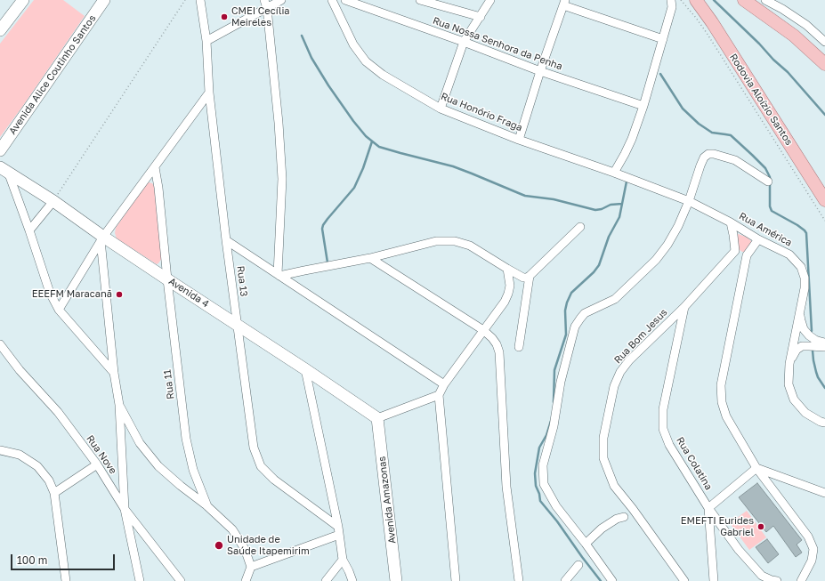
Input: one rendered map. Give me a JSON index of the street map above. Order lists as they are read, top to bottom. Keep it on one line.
{"streets":{"main road":["Rodovia Aloízio Santos"],"street":["Rua Nossa Senhora da Penha","Avenida Alice Coutinho Santos","Rua Honório Fraga","Rua América","Rua 13","Avenida 4","Rua Bom Jesus","Rua 11","Rua Nove","Rua Colatina","Avenida Amazonas"]},"crossings":[["Rua Honório Fraga","Rua América"],["Rua 13","Avenida 4"],["Avenida 4","Rua 11"],["Avenida 4","Avenida Amazonas"],["Rua Bom Jesus","Rua Colatina"]],"places":["CMEI Cecília Meireles","EEEFM Maracanã","EMEFTI Eurides Gabriel","Unidade de Saúde Itapemirim"],"scale_bar":"100 m"}
